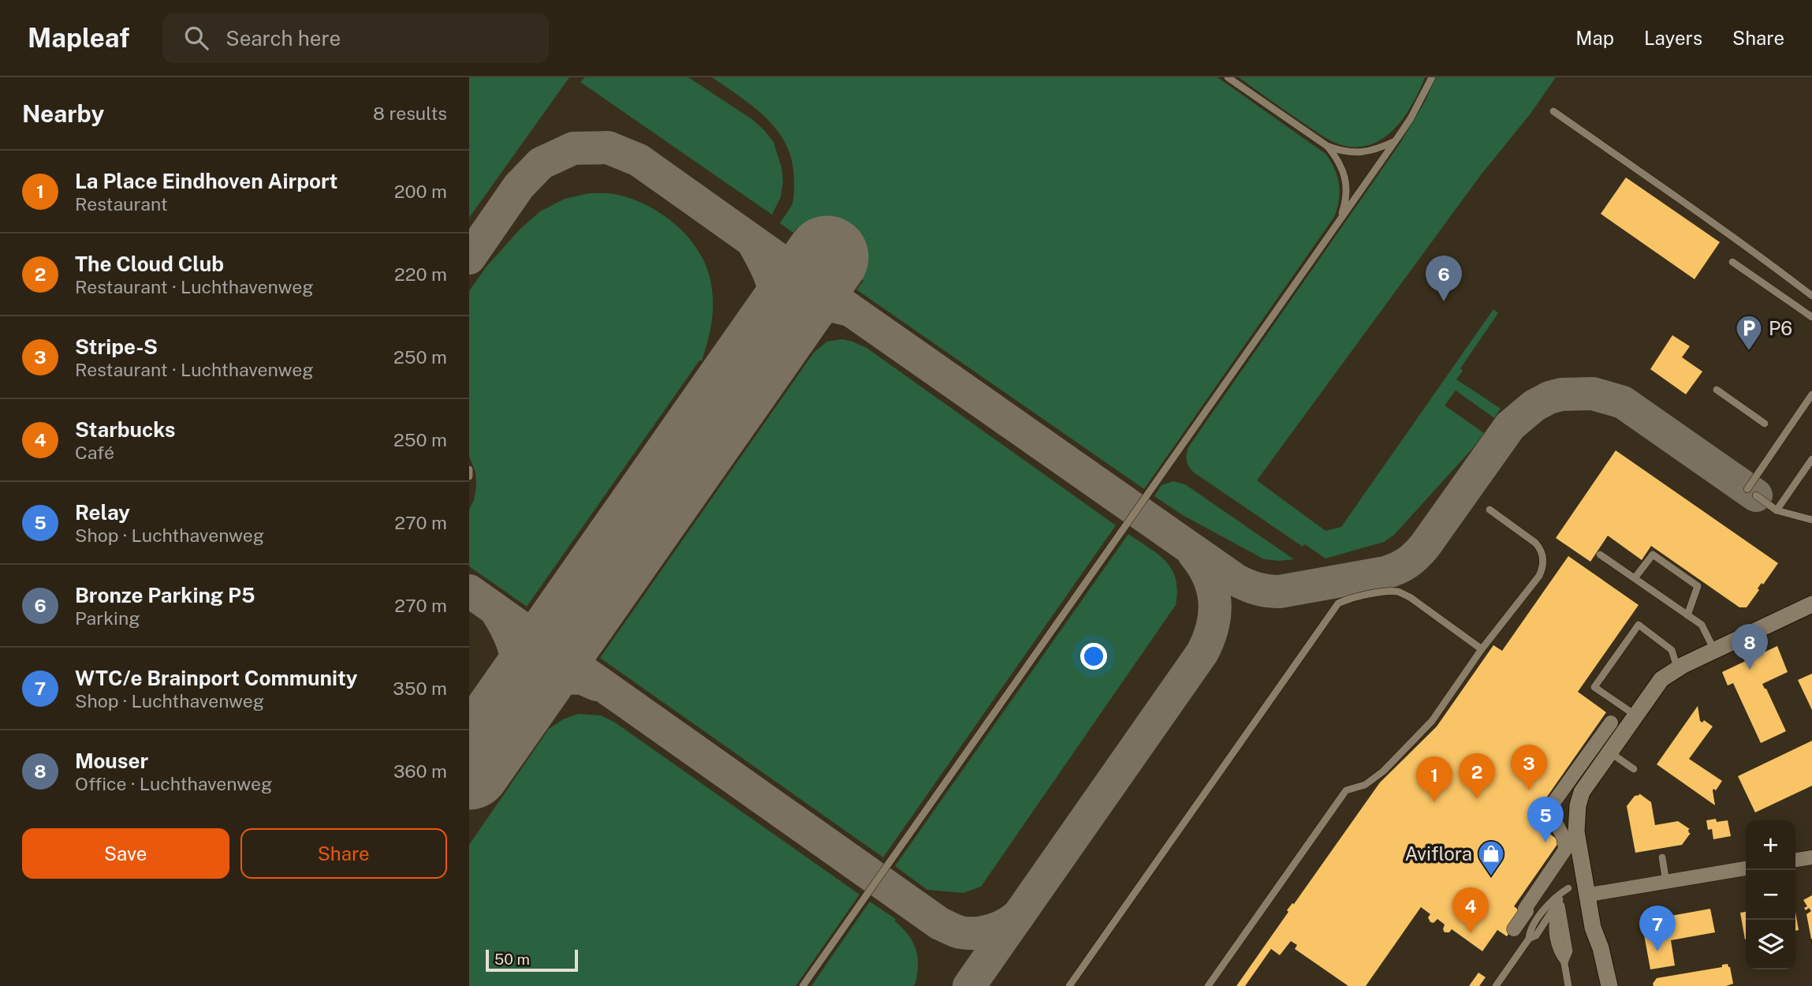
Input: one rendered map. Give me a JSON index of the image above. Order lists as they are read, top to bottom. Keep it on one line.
{"places":{"parking":["P6"],"shop":["Aviflora"]},"scale_bar":"50 m","page":{"header":"Mapleaf","search":"Search here","nav":["Map","Layers","Share"],"heading":["Nearby","8 results"],"list":[{"mark":"1","name":"La Place Eindhoven Airport","note":"Restaurant","value":"200 m"},{"mark":"2","name":"The Cloud Club","note":"Restaurant · Luchthavenweg","value":"220 m"},{"mark":"3","name":"Stripe-S","note":"Restaurant · Luchthavenweg","value":"250 m"},{"mark":"4","name":"Starbucks","note":"Café","value":"250 m"},{"mark":"5","name":"Relay","note":"Shop · Luchthavenweg","value":"270 m"},{"mark":"6","name":"Bronze Parking P5","note":"Parking","value":"270 m"},{"mark":"7","name":"WTC/e Brainport Community","note":"Shop · Luchthavenweg","value":"350 m"},{"mark":"8","name":"Mouser","note":"Office · Luchthavenweg","value":"360 m"}],"pins":["6","8","3","2","1","5","4","7"],"buttons":["Save","Share"],"map_buttons":["+","−"],"scale":"50 m"}}
